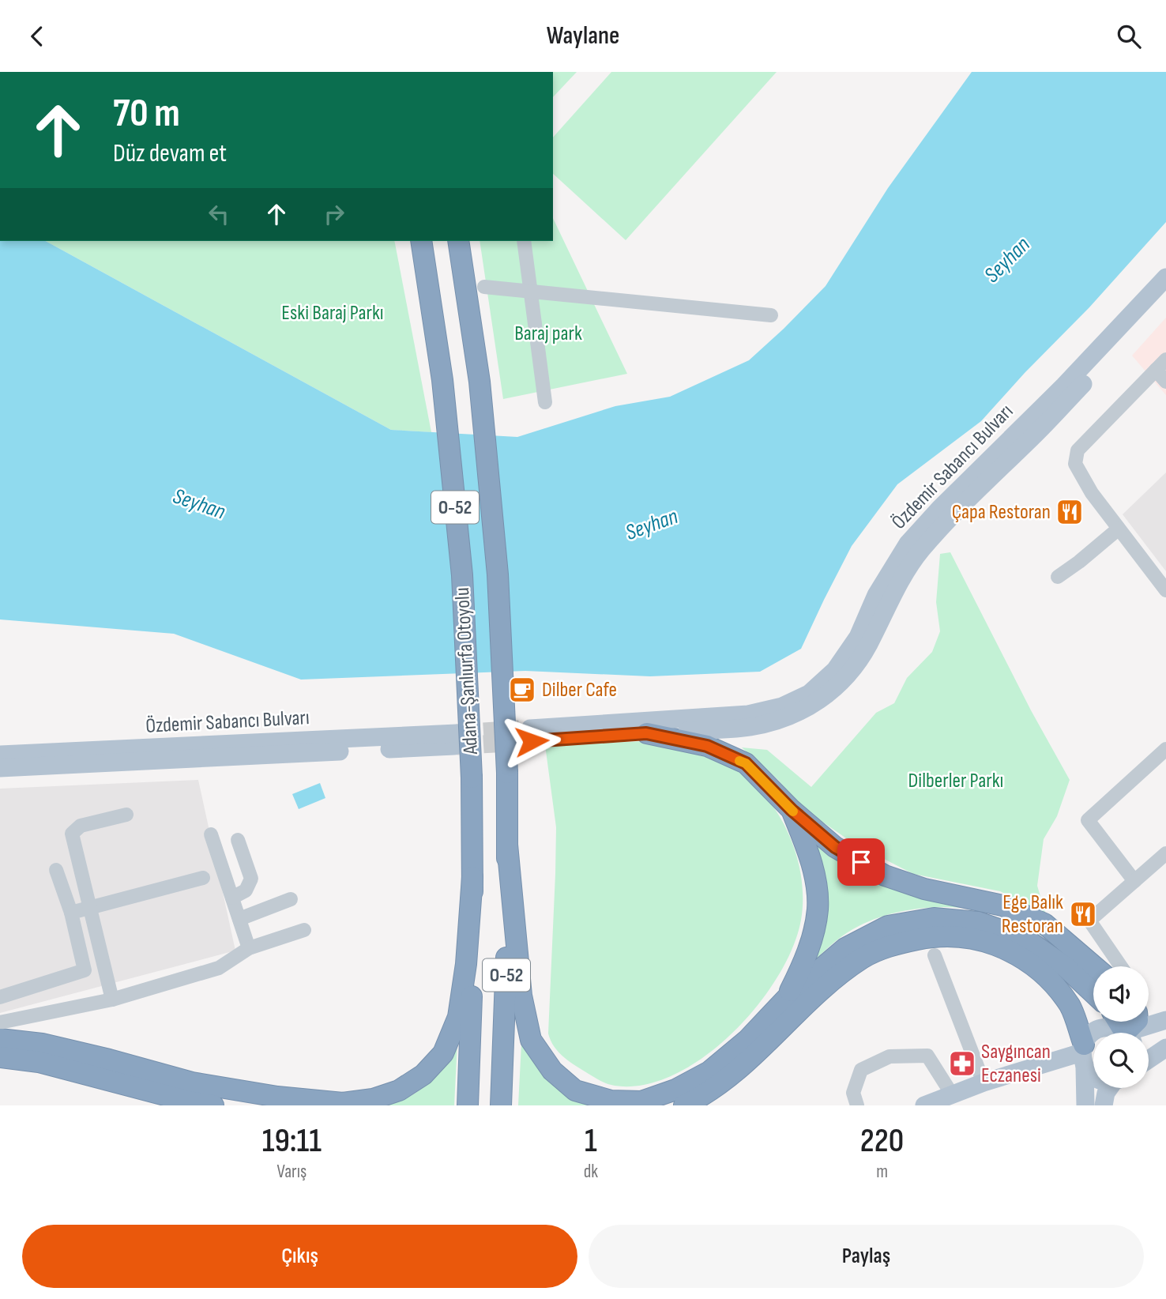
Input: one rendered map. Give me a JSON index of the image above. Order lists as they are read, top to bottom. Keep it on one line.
{"streets":{"highway":["O-52","Adana-Şanlıurfa Otoyolu"],"main road":["Özdemir Sabancı Bulvarı"]},"water":["Seyhan"],"parks":["Eski Baraj Parkı","Baraj park","Dilberler Parkı"],"places":{"restaurant":["Çapa Restoran","Ege Balık Restoran"],"cafe":["Dilber Cafe"],"pharmacy":["Saygıncan Eczanesi"]},"page":{"header":"Waylane","turn":["70 m","Düz devam et"],"eta":["19:11","Varış","1","dk","220","m"],"buttons":["Çıkış","Paylaş"]}}
